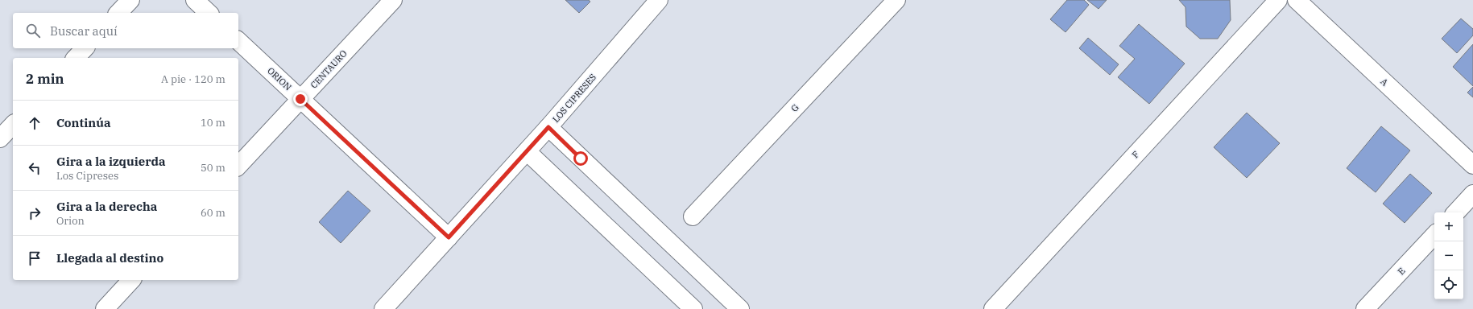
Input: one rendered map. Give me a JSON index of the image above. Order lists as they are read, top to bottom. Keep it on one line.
{"streets":{"street":["CENTAURO","ORION","A","LOS CIPRESES","G","F","E"]},"crossings":[["CENTAURO","ORION"],["ORION","LOS CIPRESES"]],"page":{"search":"Buscar aquí","heading":["2 min","A pie · 120 m"],"list":[["Continúa","10 m"],["Gira a la izquierda","Los Cipreses","50 m"],["Gira a la derecha","Orion","60 m"],"Llegada al destino"],"map_buttons":["+","−"]}}
